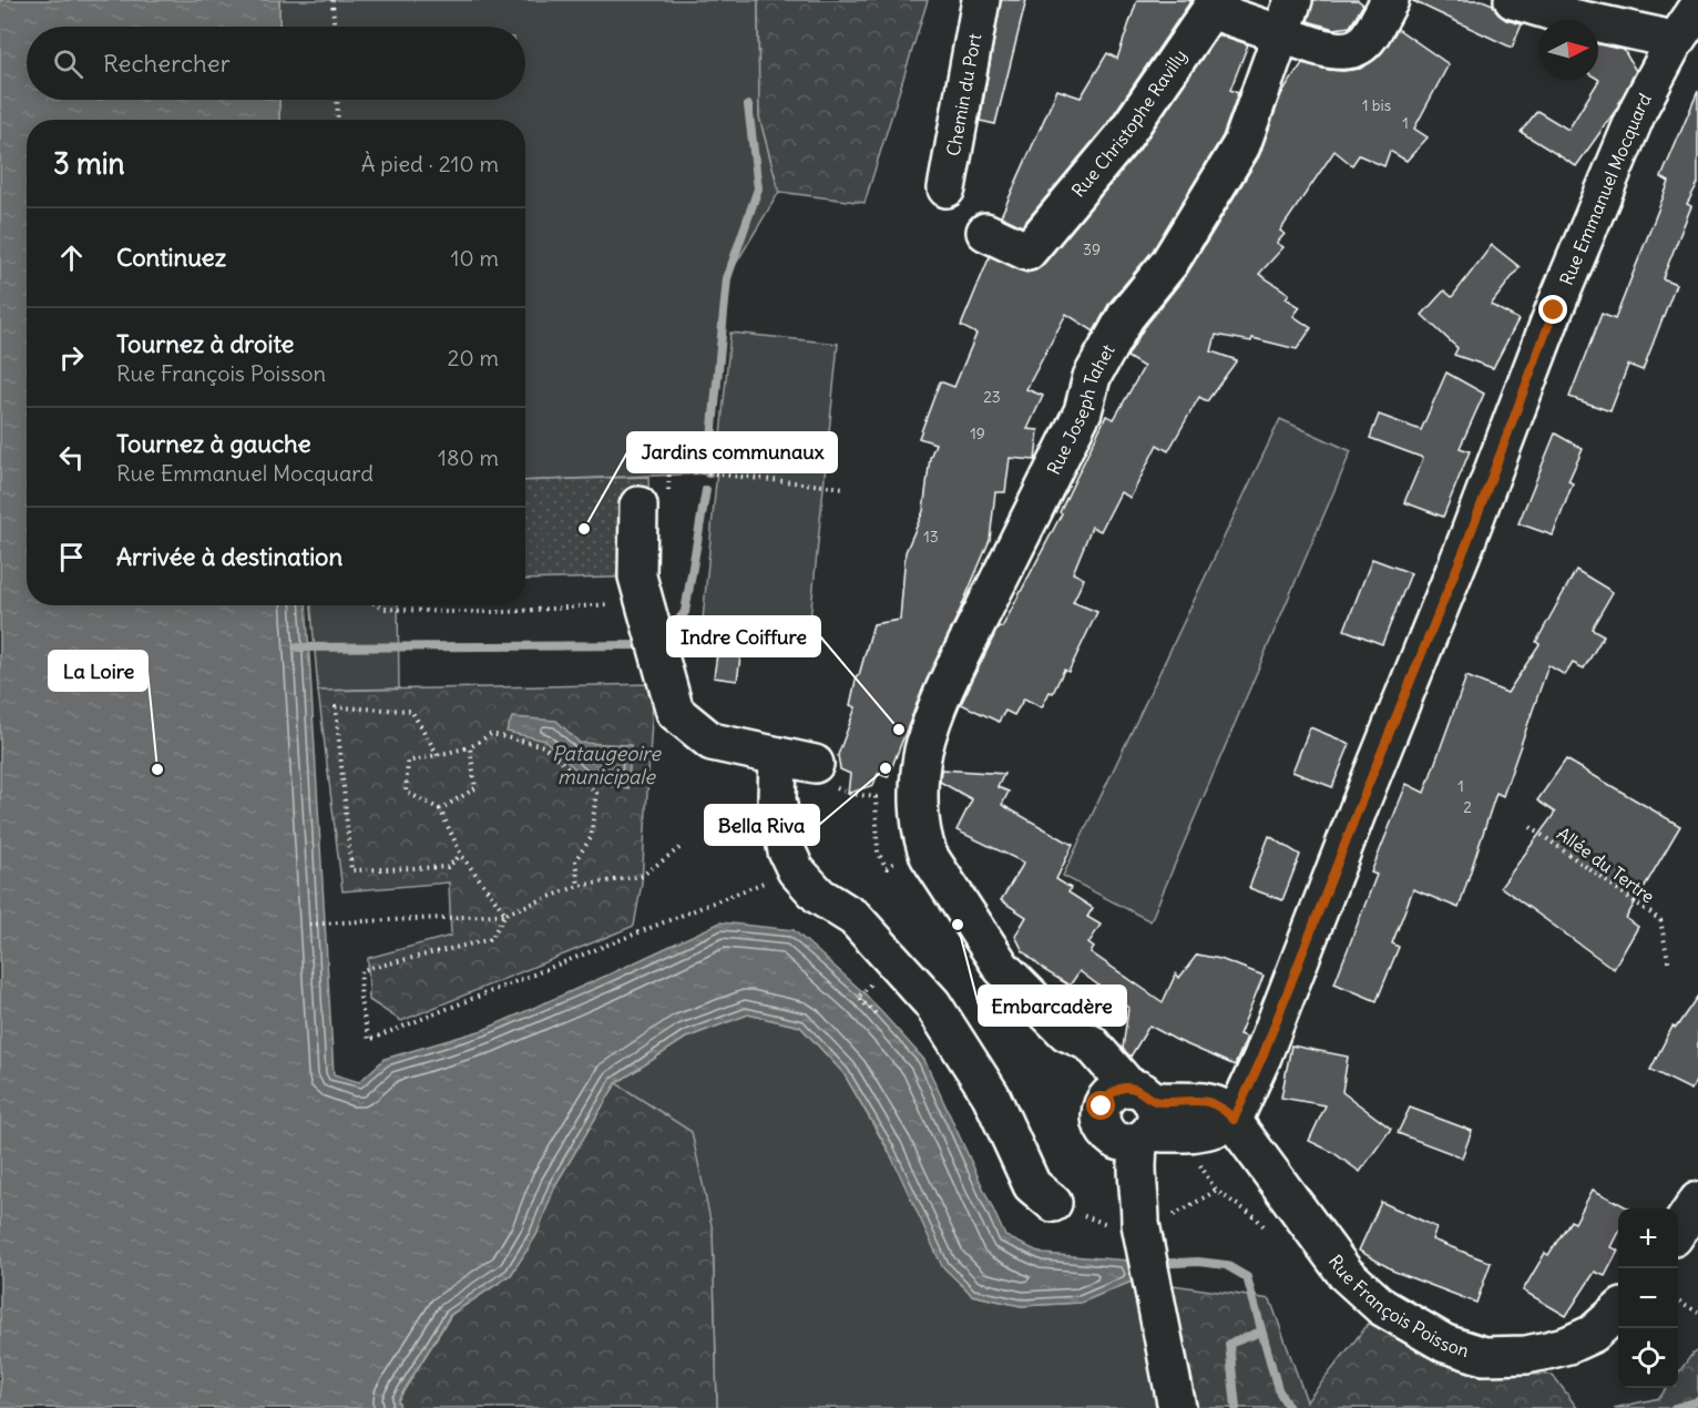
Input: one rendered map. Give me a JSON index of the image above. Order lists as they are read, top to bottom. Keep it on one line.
{"streets":{"street":["Chemin du Port","Rue Christophe Ravilly","Rue Emmanuel Mocquard","Rue Joseph Tahet","Rue François Poisson"],"path":["Allée du Tertre"]},"crossings":[["Rue Christophe Ravilly","Rue Joseph Tahet"],["Rue Emmanuel Mocquard","Rue François Poisson"]],"water":["Pataugeoire municipale"],"places":["Jardins communaux","Indre Coiffure","Bella Riva","La Loire","Embarcadère"],"house_numbers":["1 bis","1","39","23","19","13","1","2"],"north":"right","page":{"search":"Rechercher","heading":["3 min","À pied · 210 m"],"list":[["Continuez","10 m"],["Tournez à droite","Rue François Poisson","20 m"],["Tournez à gauche","Rue Emmanuel Mocquard","180 m"],"Arrivée à destination"],"map_buttons":["+","−"]}}
